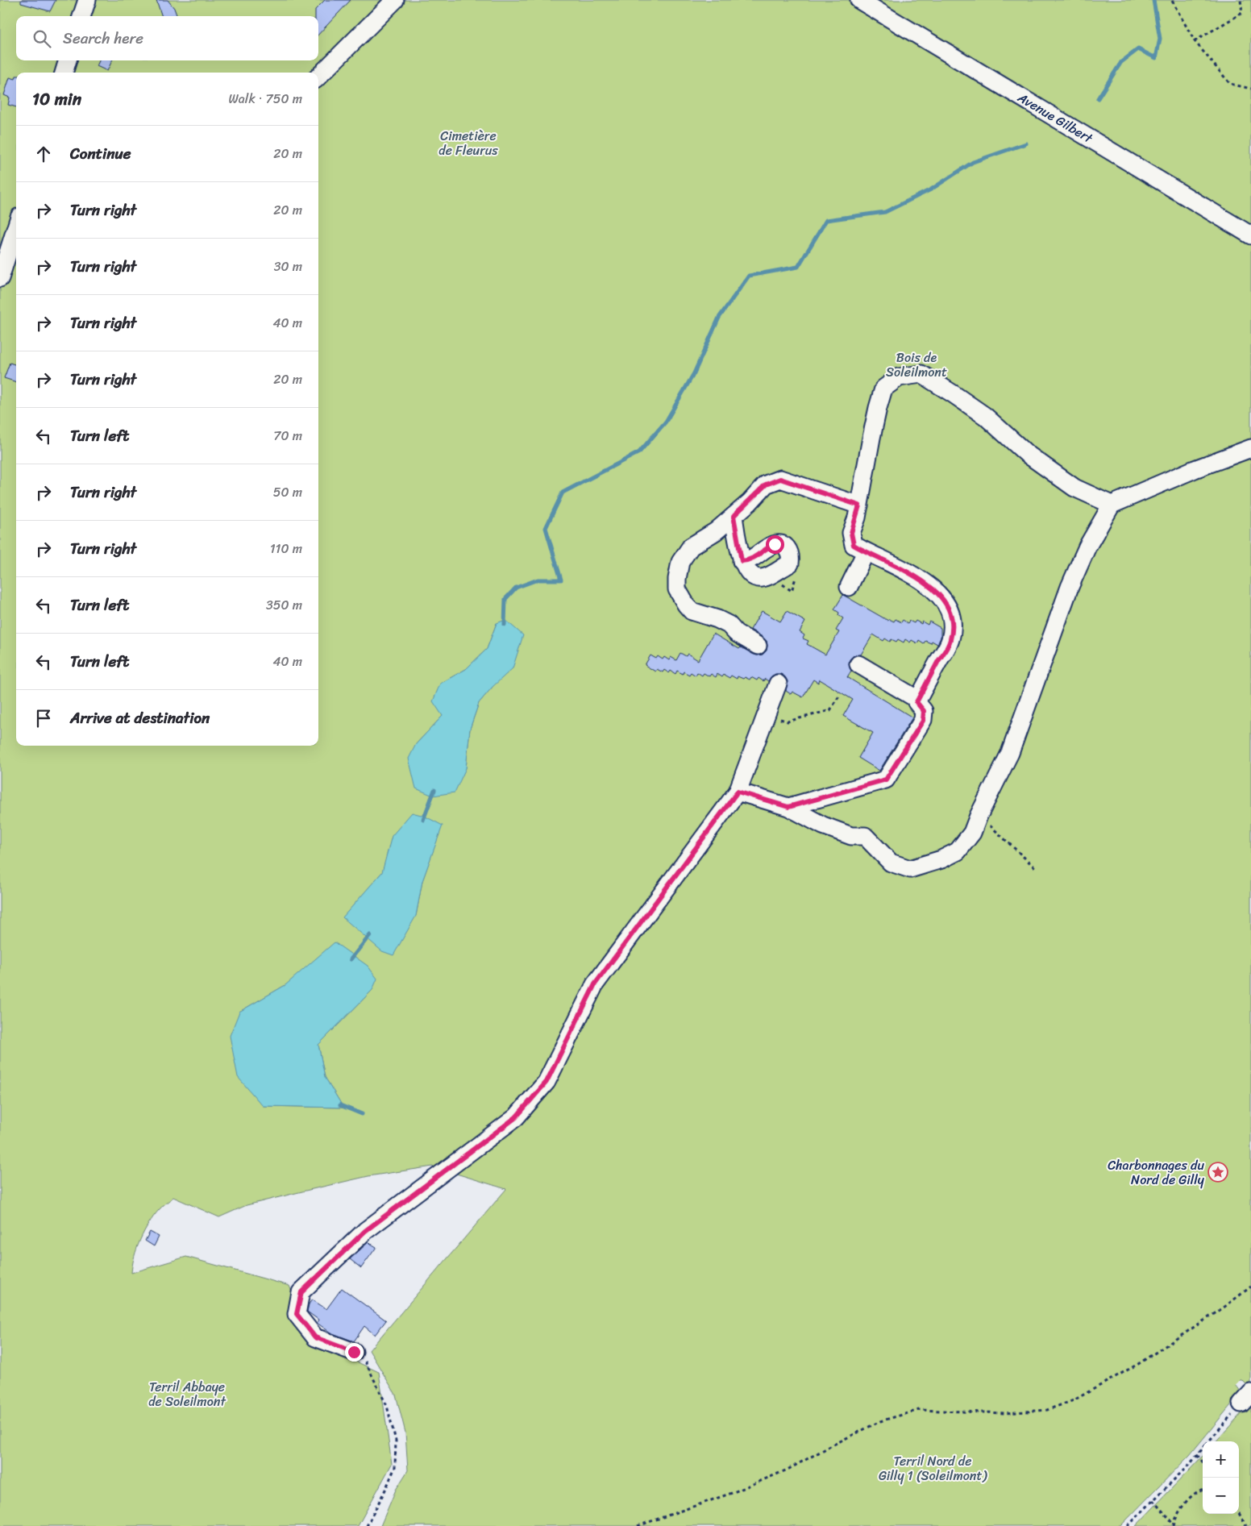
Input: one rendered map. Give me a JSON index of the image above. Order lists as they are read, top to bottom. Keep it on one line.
{"streets":{"street":["Avenue Gilbert"]},"parks":["Cimetière de Fleurus","Bois de Soleilmont","Terril Abbaye de Soleilmont","Terril Nord de Gilly 1 (Soleilmont)"],"places":{"place":["Charbonnages du Nord de Gilly"]},"page":{"search":"Search here","heading":["10 min","Walk · 750 m"],"list":[["Continue","20 m"],["Turn right","20 m"],["Turn right","30 m"],["Turn right","40 m"],["Turn right","20 m"],["Turn left","70 m"],["Turn right","50 m"],["Turn right","110 m"],["Turn left","350 m"],["Turn left","40 m"],"Arrive at destination"],"map_buttons":["+","−"]}}
